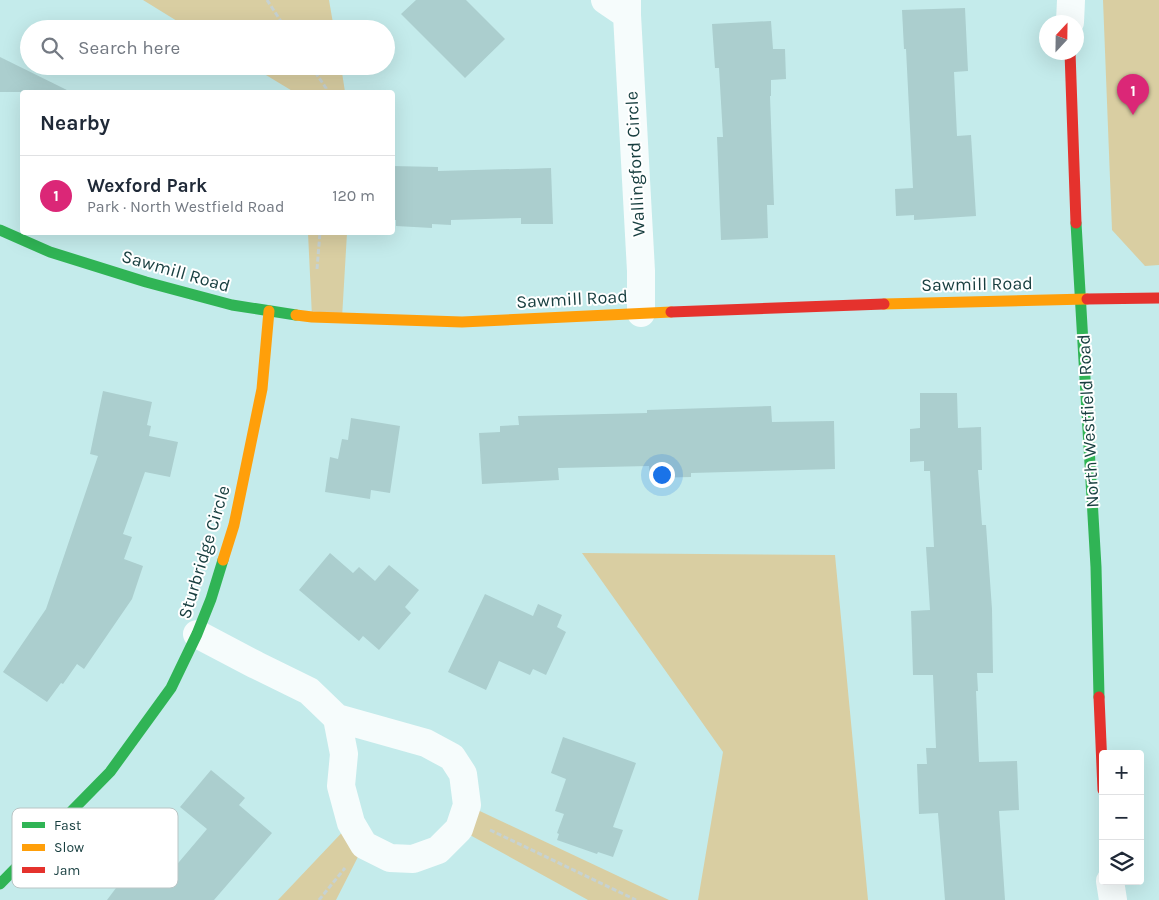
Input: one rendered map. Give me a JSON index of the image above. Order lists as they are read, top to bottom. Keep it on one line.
{"streets":{"street":["Wallingford Circle","Sawmill Road","North Westfield Road","Sturbridge Circle"]},"crossings":[["Wallingford Circle","Sawmill Road"],["Sawmill Road","North Westfield Road"],["Sawmill Road","Sturbridge Circle"]],"legend":["Fast","Slow","Jam"],"north":"top","page":{"search":"Search here","pins":"1","heading":"Nearby","list":[{"mark":"1","name":"Wexford Park","note":"Park · North Westfield Road","value":"120 m"}],"map_buttons":["+","−"]}}
